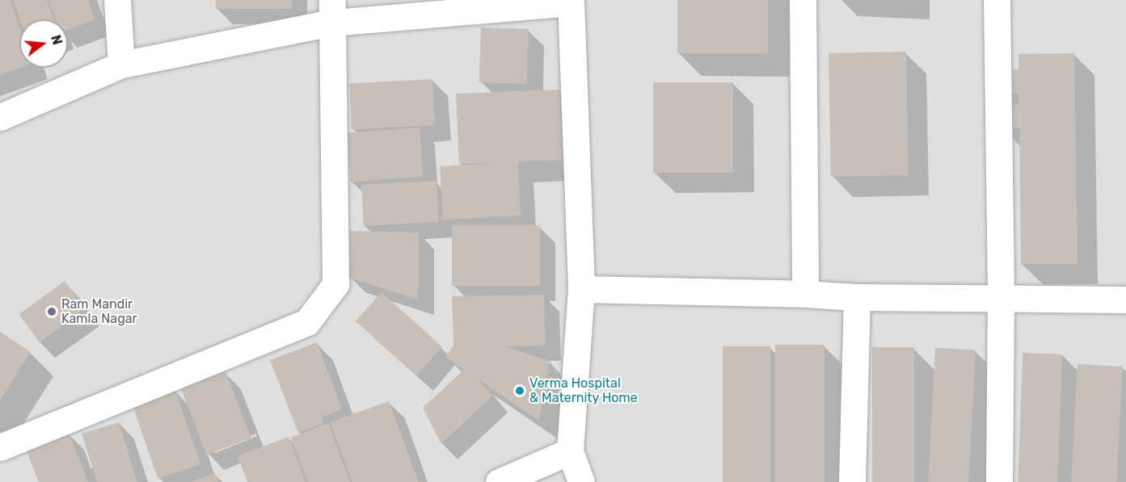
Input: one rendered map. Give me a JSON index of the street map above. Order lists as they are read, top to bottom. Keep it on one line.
{"places":["Ram Mandir Kamla Nagar","Verma Hospital & Maternity Home"],"north":"right"}
